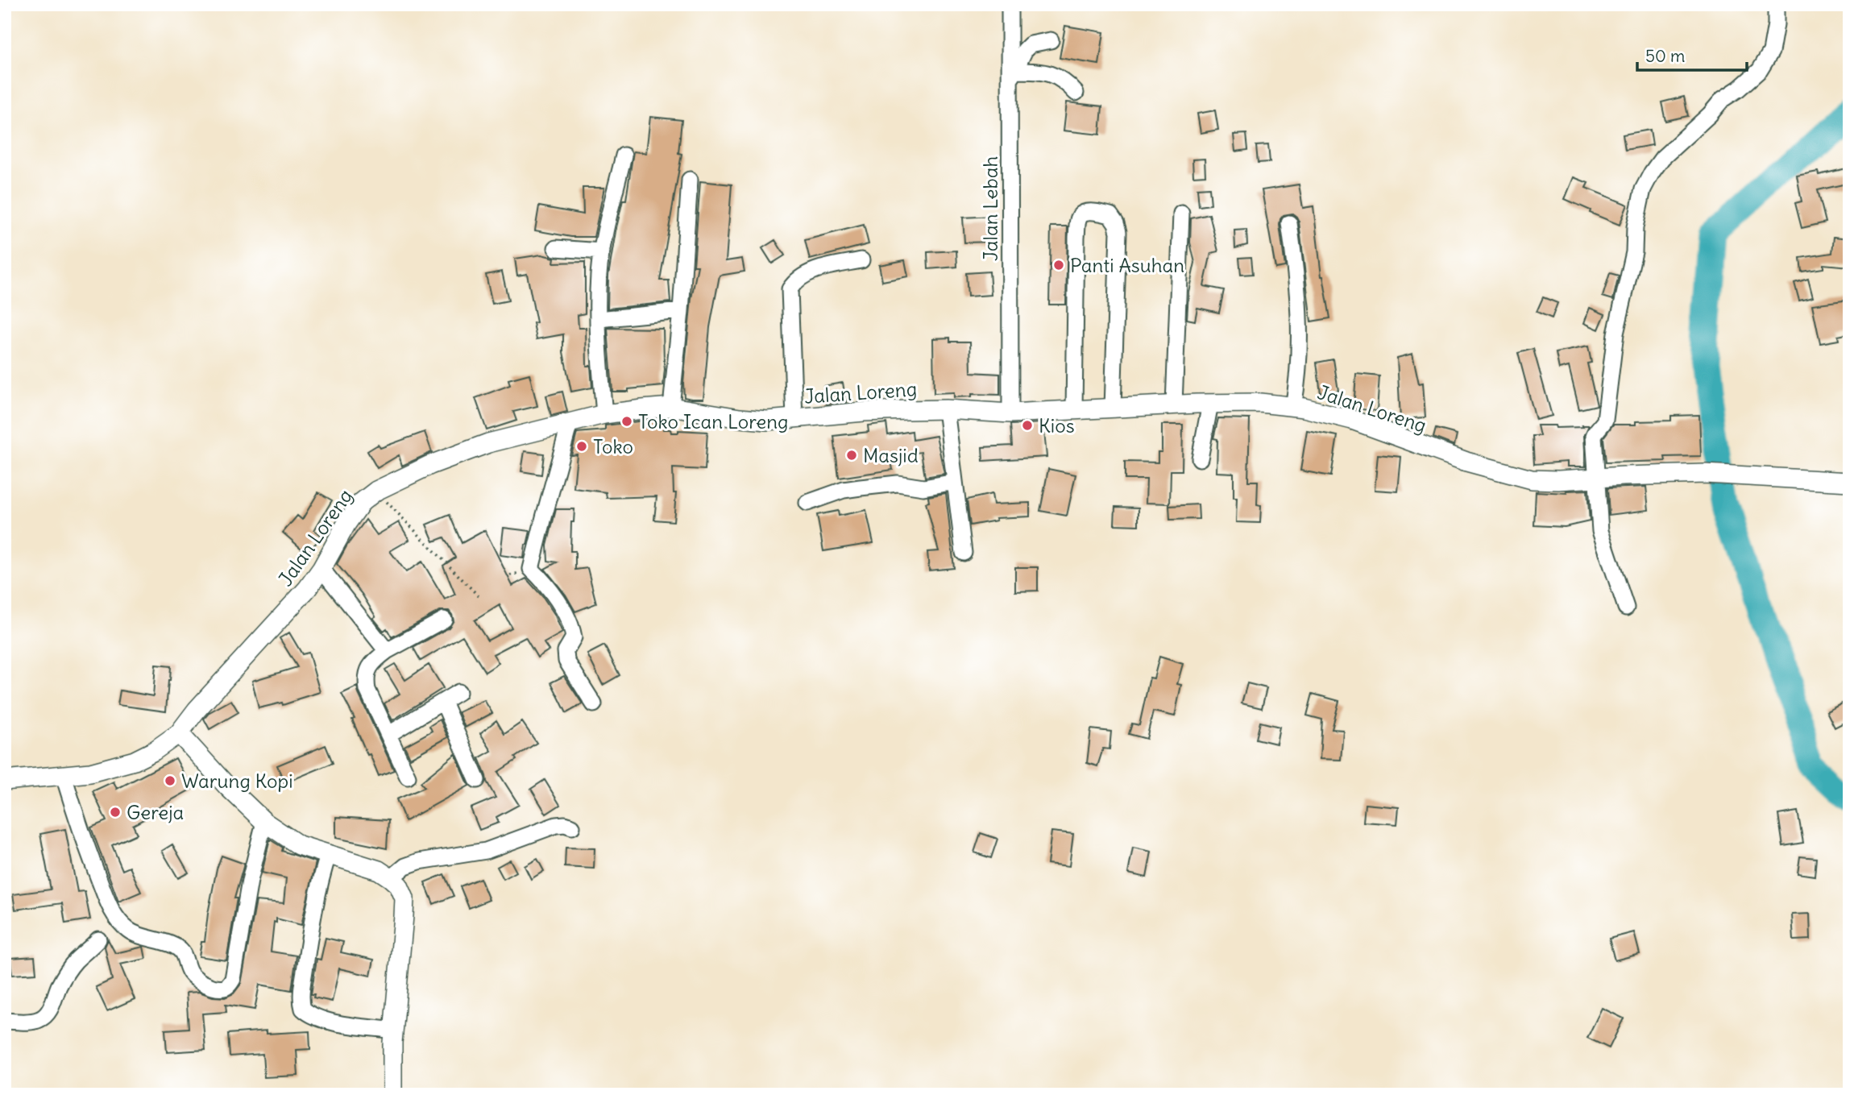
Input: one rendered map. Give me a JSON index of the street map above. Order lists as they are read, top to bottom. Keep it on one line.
{"streets":{"street":["Jalan Lebah","Jalan Loreng"]},"crossings":[["Jalan Lebah","Jalan Loreng"]],"places":["Panti Asuhan","Toko Ican Loreng","Kios","Toko","Masjid","Warung Kopi","Gereja"],"scale_bar":"50 m"}
